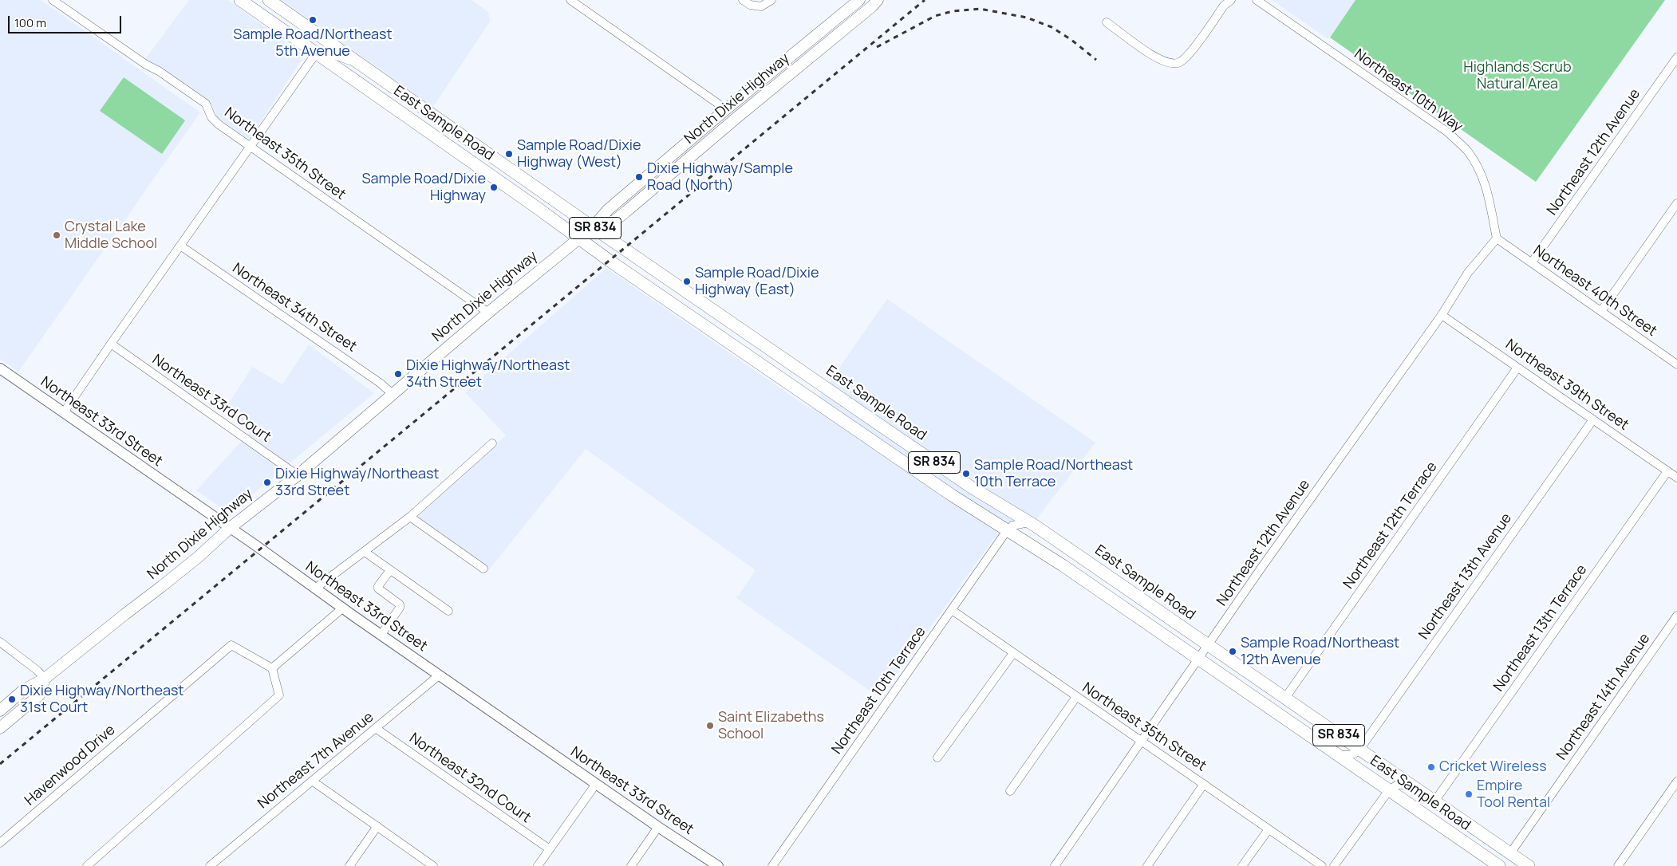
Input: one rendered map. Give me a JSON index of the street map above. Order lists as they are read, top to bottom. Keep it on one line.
{"streets":{"main road":["North Dixie Highway","East Sample Road","SR 834"],"street":["Northeast 10th Way","Northeast 12th Avenue","Northeast 35th Street","Northeast 40th Street","Northeast 34th Street","Northeast 39th Street","Northeast 33rd Court","Northeast 33rd Street","Northeast 12th Terrace","Northeast 13th Avenue","Northeast 13th Terrace","Northeast 10th Terrace","Northeast 14th Avenue","Northeast 7th Avenue","Havenwood Drive","Northeast 32nd Court"]},"crossings":[["Northeast 10th Way","Northeast 12th Avenue"],["Northeast 10th Way","Northeast 40th Street"],["North Dixie Highway","East Sample Road"],["North Dixie Highway","Northeast 35th Street"],["North Dixie Highway","Northeast 34th Street"],["North Dixie Highway","Northeast 33rd Court"],["North Dixie Highway","Northeast 33rd Street"],["East Sample Road","Northeast 12th Avenue"],["East Sample Road","Northeast 12th Terrace"],["East Sample Road","Northeast 13th Avenue"],["East Sample Road","Northeast 13th Terrace"],["East Sample Road","Northeast 10th Terrace"],["East Sample Road","Northeast 14th Avenue"],["Northeast 12th Avenue","Northeast 35th Street"],["Northeast 12th Avenue","Northeast 40th Street"],["Northeast 12th Avenue","Northeast 39th Street"],["Northeast 35th Street","Northeast 10th Terrace"],["Northeast 39th Street","Northeast 12th Terrace"],["Northeast 39th Street","Northeast 13th Avenue"],["Northeast 39th Street","Northeast 13th Terrace"],["Northeast 33rd Street","Northeast 7th Avenue"],["Northeast 7th Avenue","Northeast 32nd Court"]],"parks":["Highlands Scrub Natural Area"],"places":["Sample Road/Northeast 5th Avenue","Sample Road/Dixie Highway (West)","Dixie Highway/Sample Road (North)","Sample Road/Dixie Highway","Crystal Lake Middle School","Sample Road/Dixie Highway (East)","Dixie Highway/Northeast 34th Street","Sample Road/Northeast 10th Terrace","Dixie Highway/Northeast 33rd Street","Sample Road/Northeast 12th Avenue","Dixie Highway/Northeast 31st Court","Saint Elizabeths School","Cricket Wireless","Empire Tool Rental"],"scale_bar":"100 m"}
